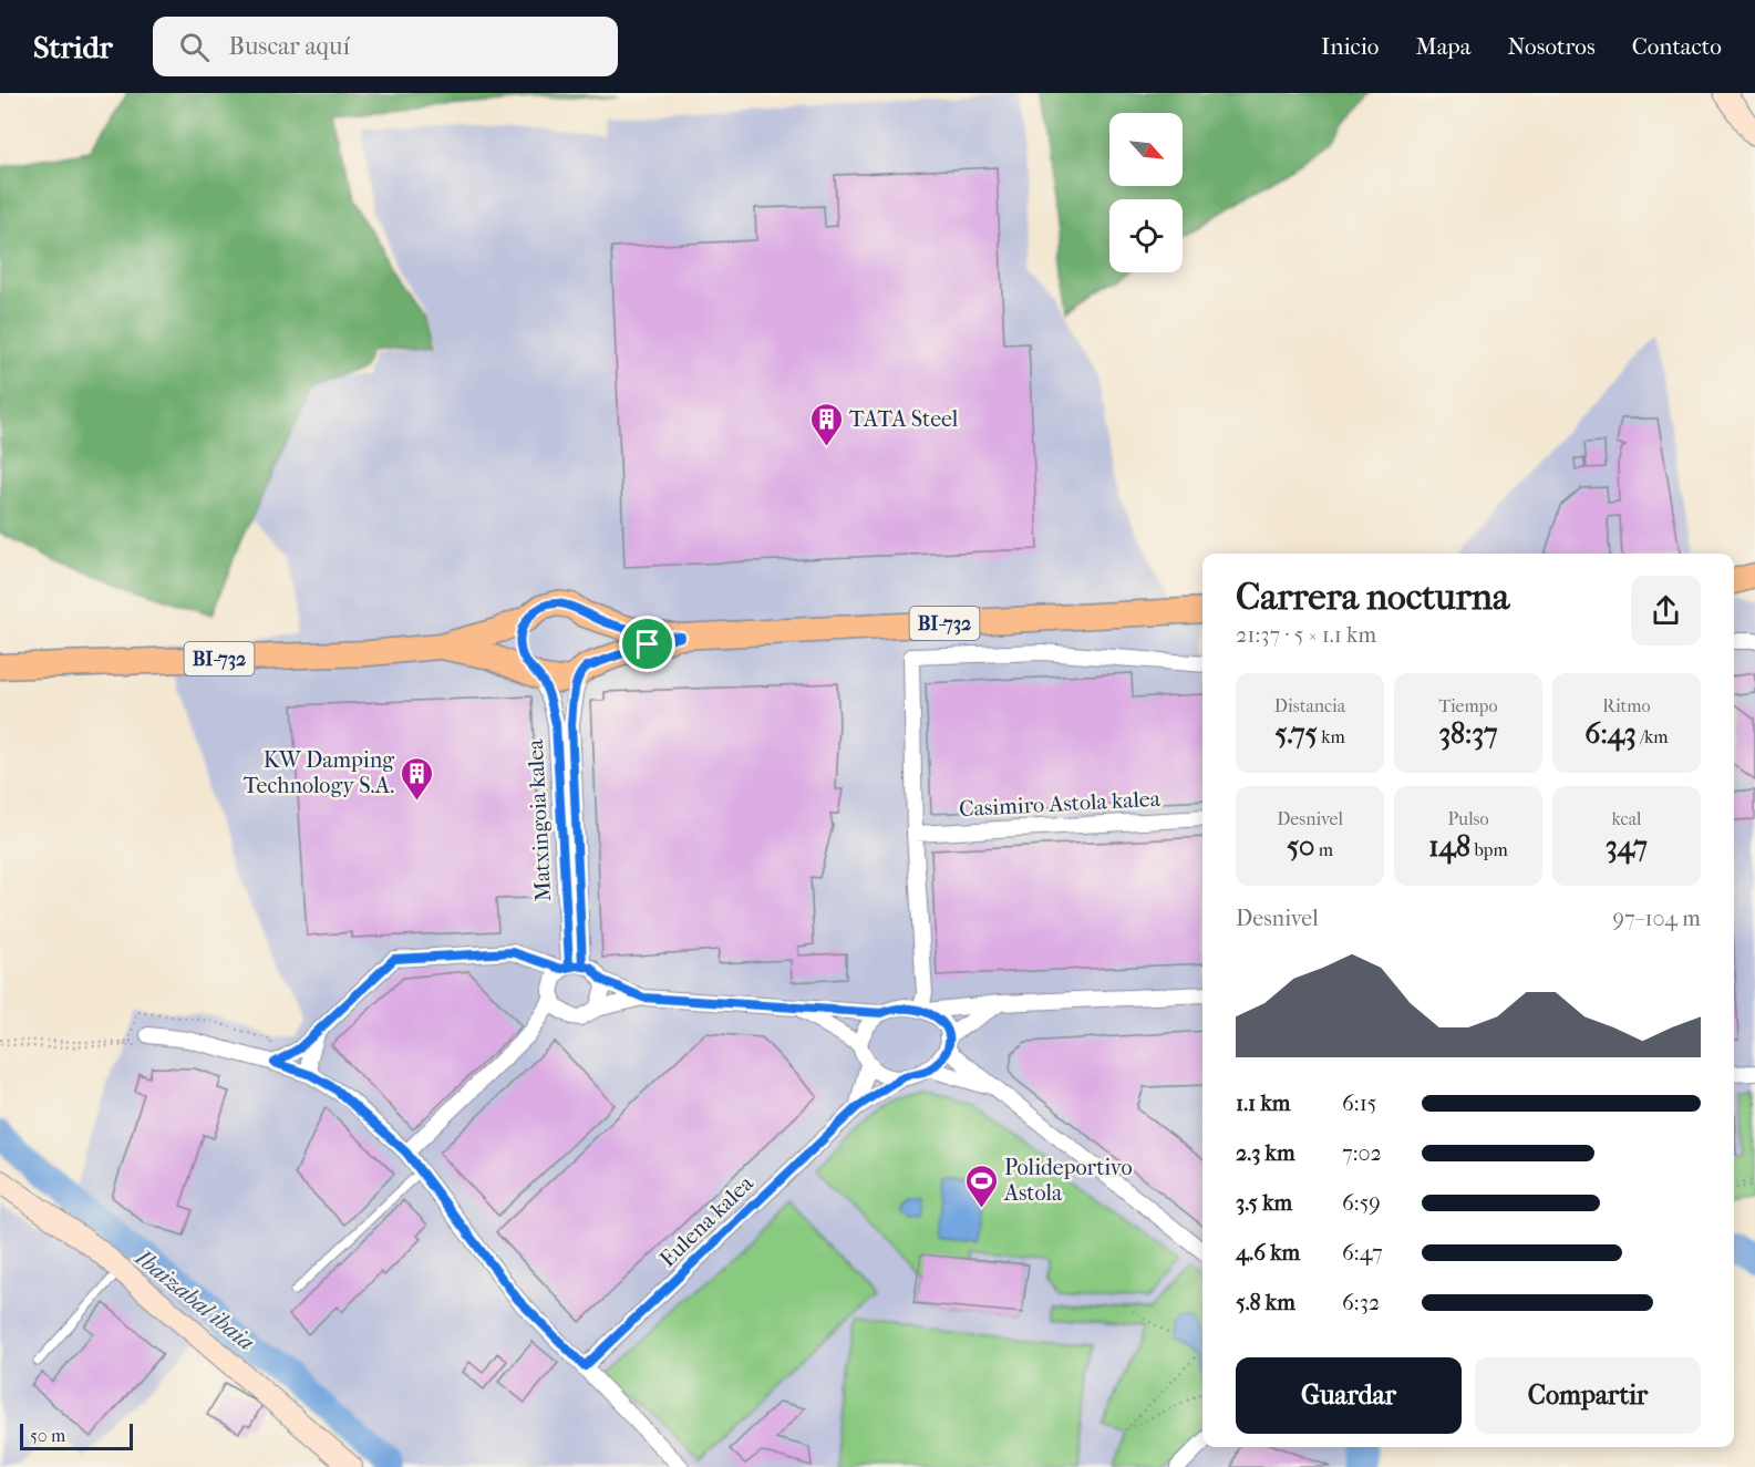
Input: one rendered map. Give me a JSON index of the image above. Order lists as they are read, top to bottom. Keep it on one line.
{"streets":{"main road":["BI-732"],"street":["Casimiro Astola kalea","Matxingoia kalea","Eulena kalea"]},"crossings":[["BI-732","Matxingoia kalea"]],"water":["Ibaizabal ibaia"],"places":{"building":["TATA Steel","KW Damping Technology S.A."],"sports":["Polideportivo Astola"]},"scale_bar":"50 m","north":"bottom right","page":{"header":"Stridr","search":"Buscar aquí","nav":["Inicio","Mapa","Nosotros","Contacto"],"heading":["Carrera nocturna","21:37 · 5 × 1.1 km"],"stats":[["Distancia","5.75 km"],["Tiempo","38:37"],["Ritmo","6:43 /km"],["Desnivel","50 m"],["Pulso","148 bpm"],["kcal","347"]],"chart":["Desnivel","97–104 m"],"list":[{"name":"1.1 km","note":"6:15"},{"name":"2.3 km","note":"7:02"},{"name":"3.5 km","note":"6:59"},{"name":"4.6 km","note":"6:47"},{"name":"5.8 km","note":"6:32"}],"buttons":["Guardar","Compartir"],"scale":"50 m"}}
